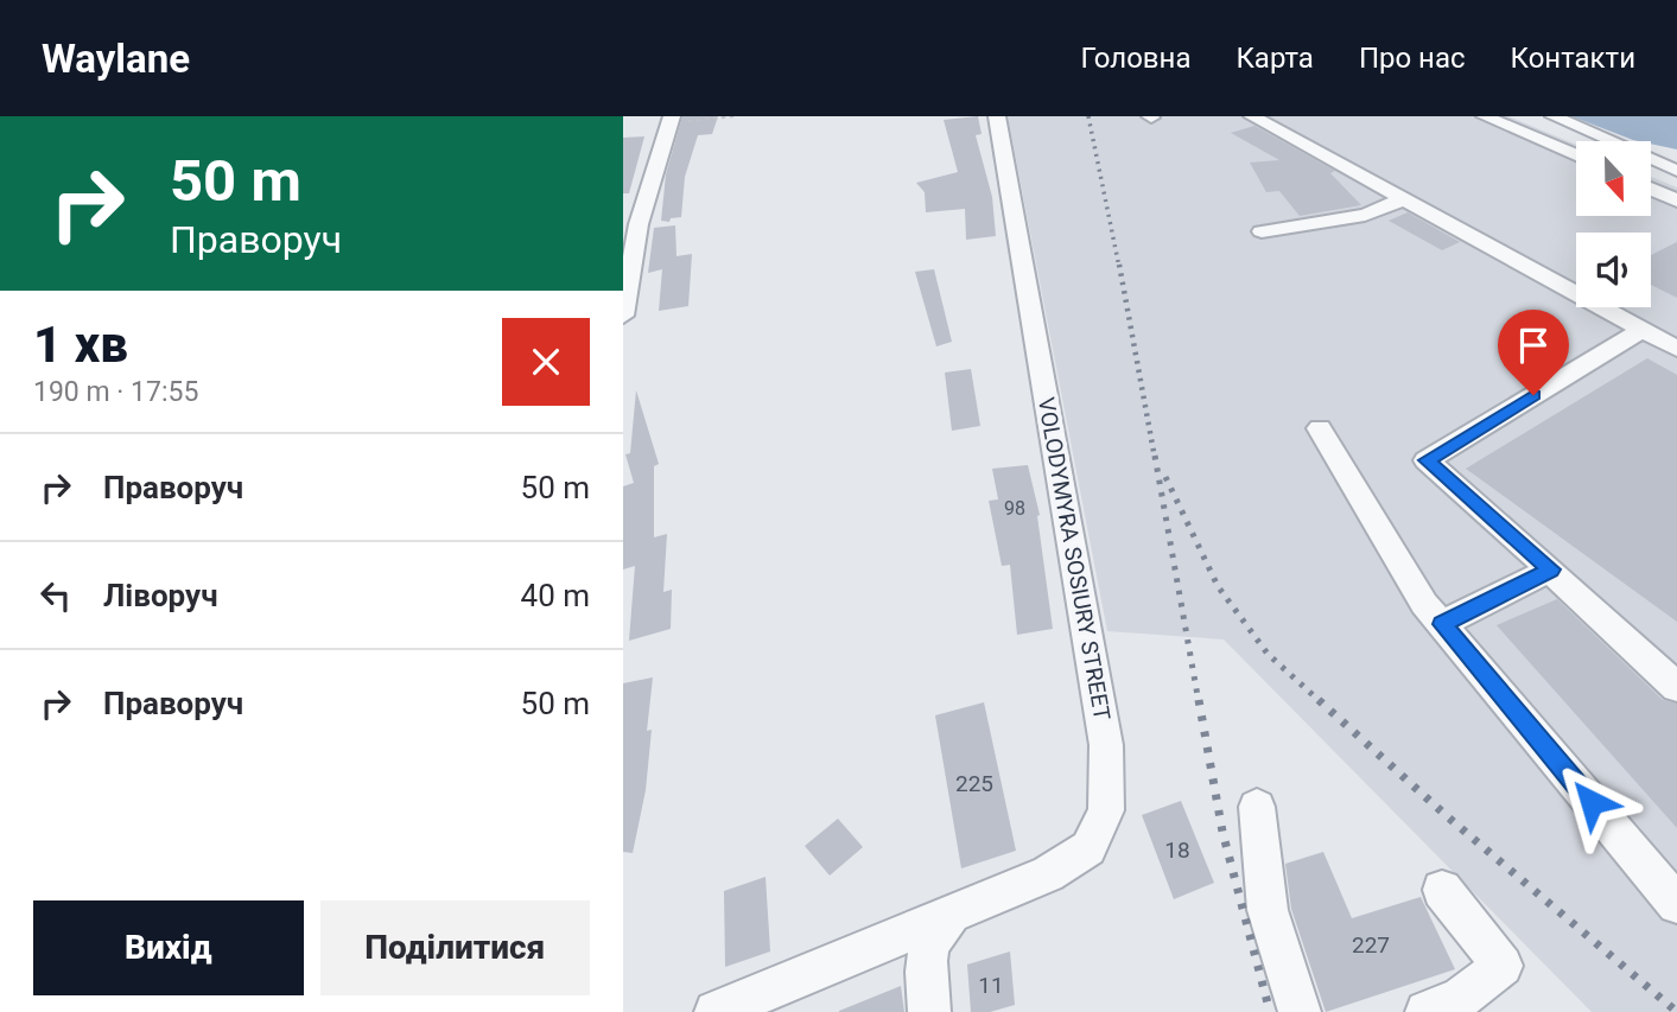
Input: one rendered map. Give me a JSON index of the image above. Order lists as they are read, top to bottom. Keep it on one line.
{"streets":{"street":["VOLODYMYRA SOSIURY STREET"]},"house_numbers":["98","225","18","227","11"],"north":"bottom","page":{"header":"Waylane","nav":["Головна","Карта","Про нас","Контакти"],"turn":["50 m","Праворуч"],"heading":["1 хв","190 m · 17:55"],"list":[{"name":"Праворуч","value":"50 m"},{"name":"Ліворуч","value":"40 m"},{"name":"Праворуч","value":"50 m"}],"buttons":["Вихід","Поділитися"]}}
